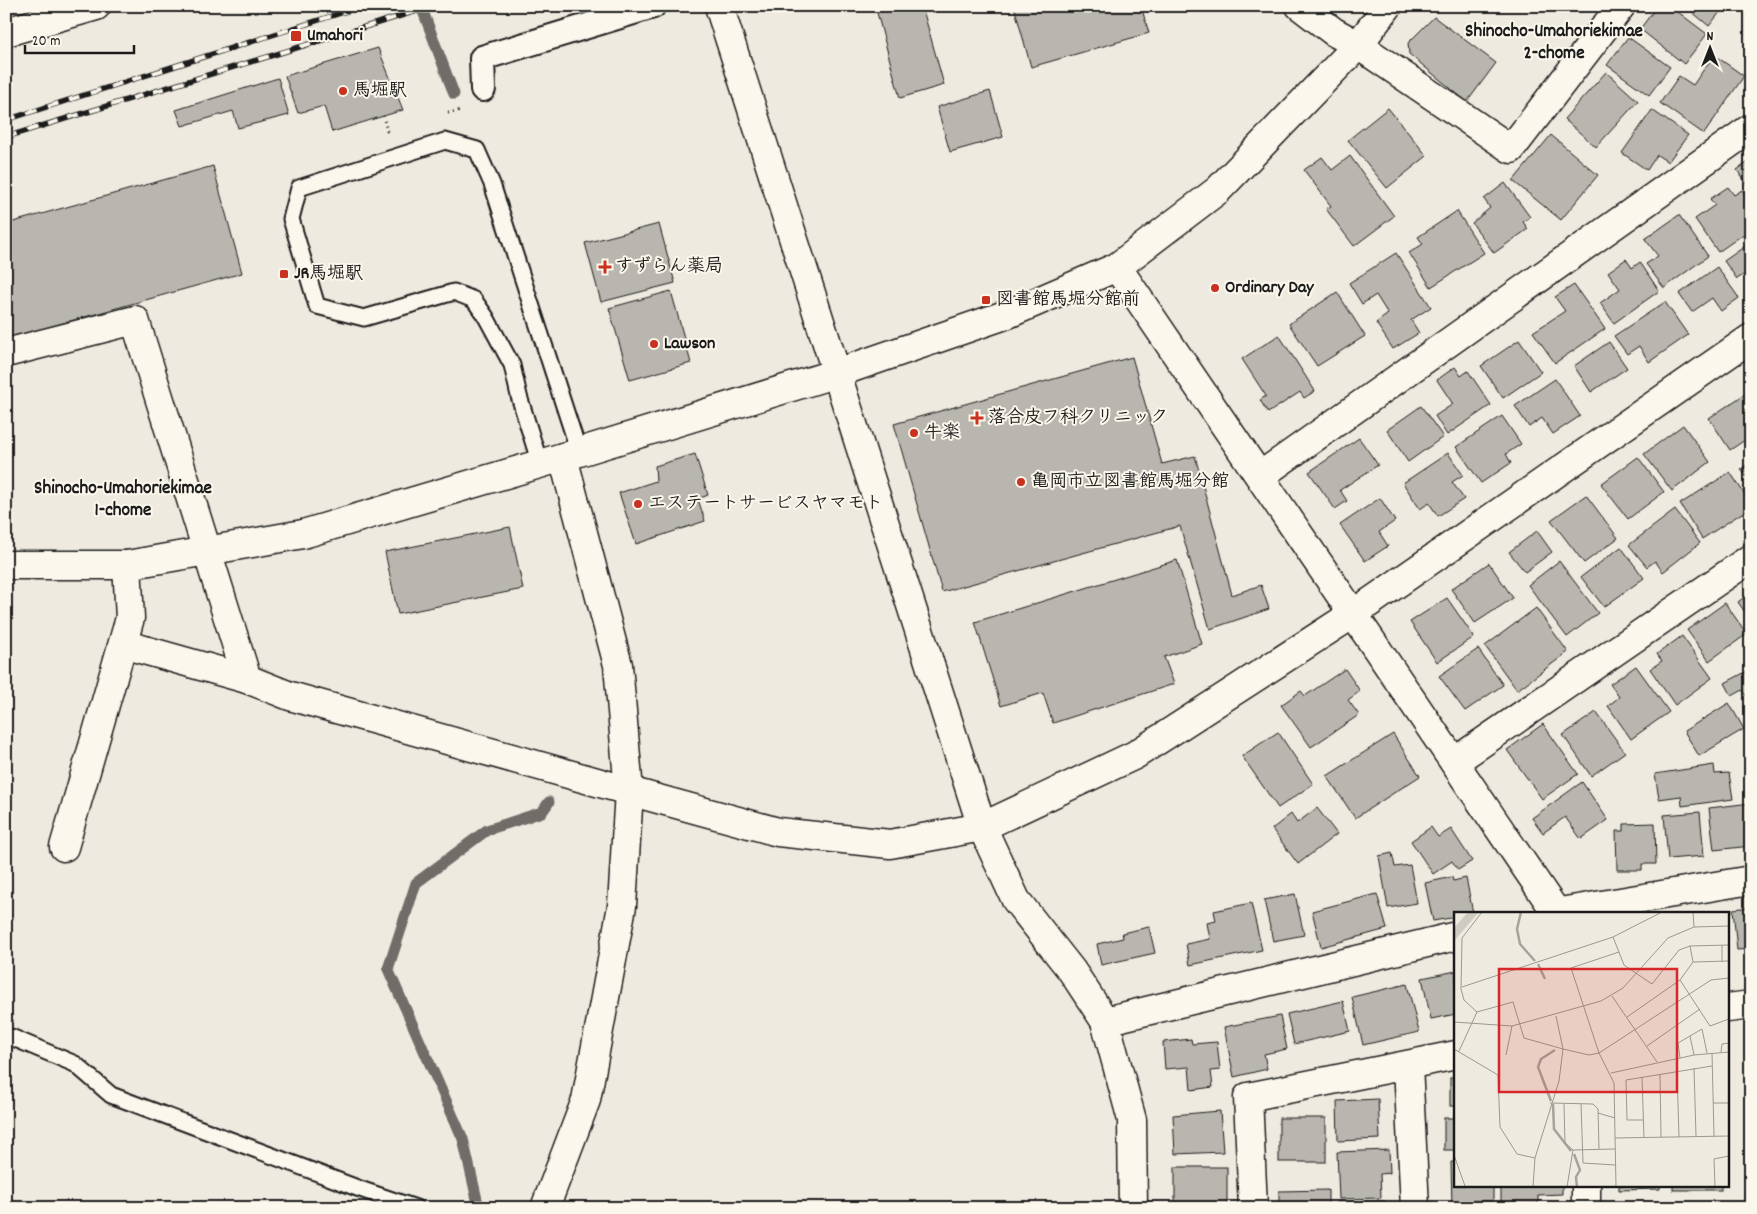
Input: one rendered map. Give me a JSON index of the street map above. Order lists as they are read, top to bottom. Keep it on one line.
{"districts":["Shinocho-Umahoriekimae 2-chome","Shinocho-Umahoriekimae 1-chome"],"places":{"transit":["Umahori","JR馬堀駅","図書館馬堀分館前"],"other":["馬堀駅","Ordinary Day","Lawson","牛楽","亀岡市立図書館馬堀分館","エステートサービスヤマモト"],"health":["すずらん薬局","落合皮フ科クリニック"]},"scale_bar":"20 m","north":"top"}
